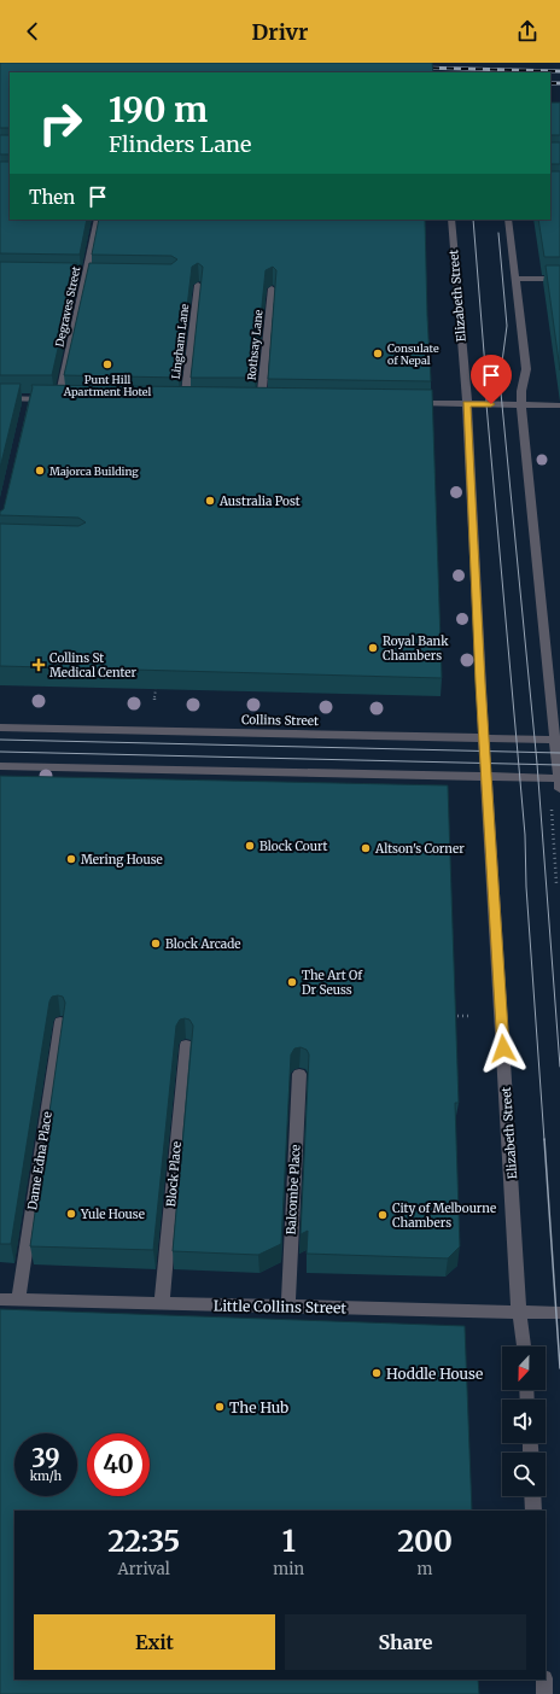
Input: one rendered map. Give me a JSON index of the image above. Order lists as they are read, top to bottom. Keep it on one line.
{"streets":{"street":["Elizabeth Street","Degraves Street","Lingham Lane","Rothsay Lane","Collins Street","Dame Edna Place","Block Place","Balcombe Place","Little Collins Street"]},"crossings":[["Elizabeth Street","Collins Street"],["Elizabeth Street","Little Collins Street"],["Dame Edna Place","Little Collins Street"],["Block Place","Little Collins Street"],["Balcombe Place","Little Collins Street"]],"places":{"other":["Consulate of Nepal","Punt Hill Apartment Hotel","Majorca Building","Australia Post","Royal Bank Chambers","Block Court","Altson's Corner","Mering House","Block Arcade","The Art Of Dr Seuss","Yule House","City of Melbourne Chambers","Hoddle House","The Hub"],"health":["Collins St Medical Center"]},"north":"bottom","page":{"header":"Drivr","turn":["190 m","Flinders Lane"],"then":"Then","speed":"39 km/h","limit":"40","eta":["22:35","Arrival","1","min","200","m"],"buttons":["Exit","Share"]}}
